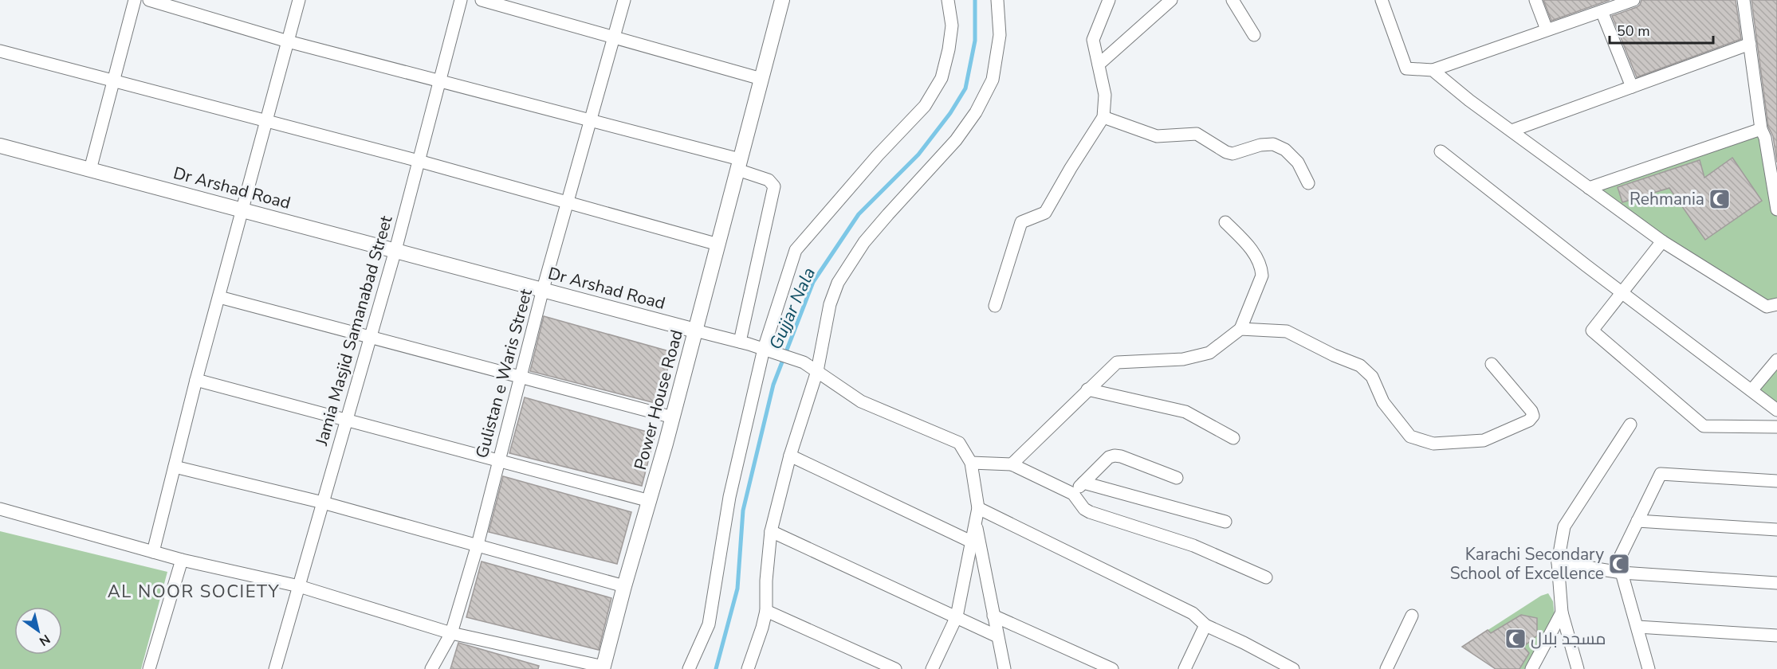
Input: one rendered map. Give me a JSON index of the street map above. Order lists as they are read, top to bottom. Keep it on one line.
{"streets":{"street":["Dr Arshad Road","Jamia Masjid Samanabad Street","Gulistan e Waris Street","Power House Road"]},"crossings":[["Dr Arshad Road","Jamia Masjid Samanabad Street"],["Dr Arshad Road","Gulistan e Waris Street"],["Dr Arshad Road","Power House Road"]],"districts":["AL NOOR SOCIETY"],"water":["Gujjar Nala"],"places":{"mosque":["Rehmania","Karachi Secondary School of Excellence","مسجد بلال"]},"scale_bar":"50 m","north":"bottom right"}
